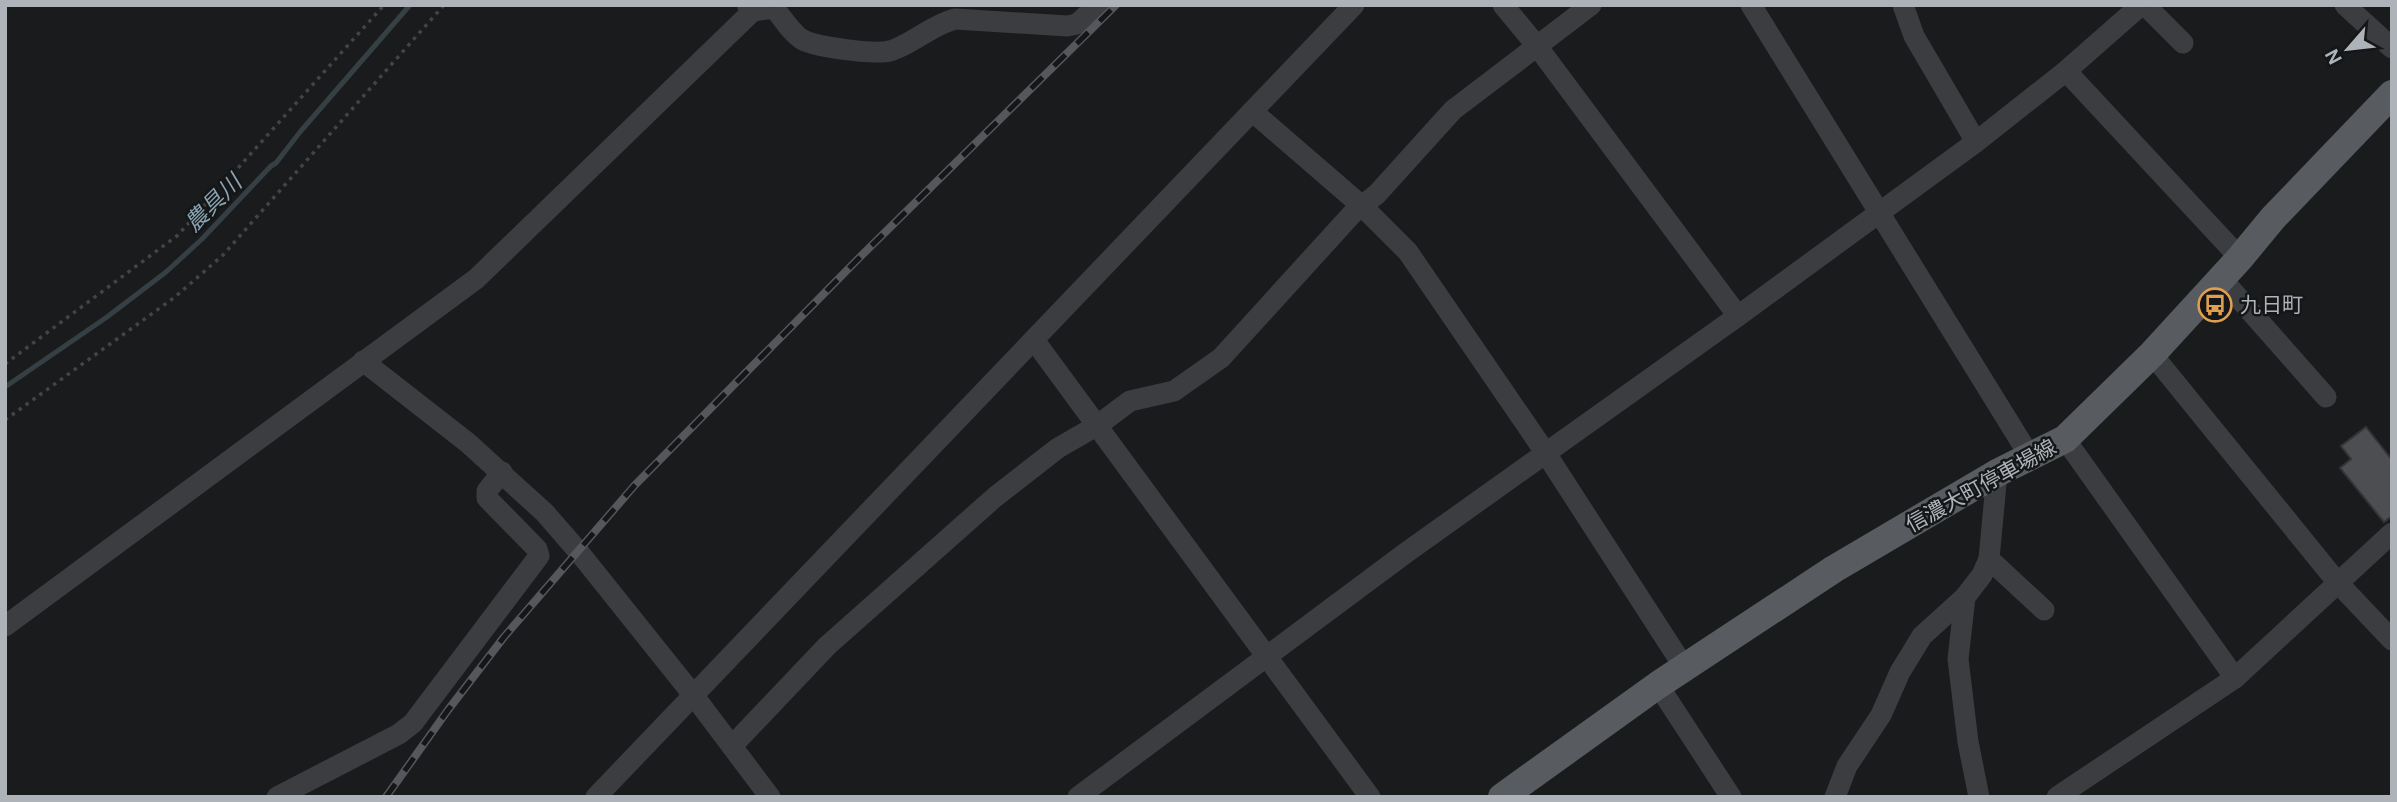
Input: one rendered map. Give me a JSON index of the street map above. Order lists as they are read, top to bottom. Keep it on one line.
{"streets":{"main road":["信濃大町停車場線"]},"water":["農具川"],"places":{"bus stop":["九日町"]},"north":"bottom left"}
